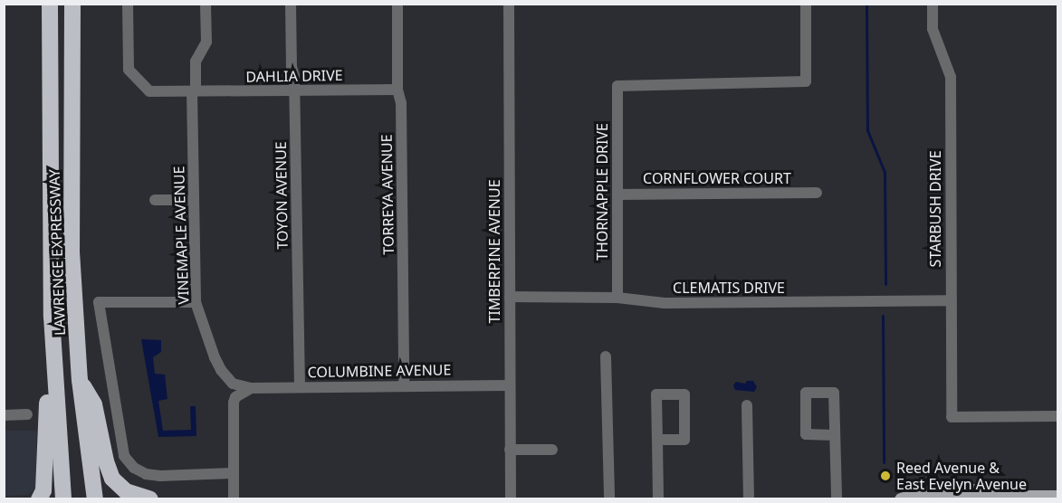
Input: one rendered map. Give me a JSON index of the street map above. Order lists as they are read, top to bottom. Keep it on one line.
{"streets":{"highway":["LAWRENCE EXPRESSWAY"],"street":["DAHLIA DRIVE","CORNFLOWER COURT","THORNAPPLE DRIVE","TORREYA AVENUE","TOYON AVENUE","STARBUSH DRIVE","VINEMAPLE AVENUE","TIMBERPINE AVENUE","CLEMATIS DRIVE","COLUMBINE AVENUE"]},"crossings":[["DAHLIA DRIVE","TORREYA AVENUE"],["DAHLIA DRIVE","TOYON AVENUE"],["DAHLIA DRIVE","VINEMAPLE AVENUE"],["CORNFLOWER COURT","THORNAPPLE DRIVE"],["THORNAPPLE DRIVE","CLEMATIS DRIVE"],["TORREYA AVENUE","COLUMBINE AVENUE"],["TOYON AVENUE","COLUMBINE AVENUE"],["STARBUSH DRIVE","CLEMATIS DRIVE"],["VINEMAPLE AVENUE","COLUMBINE AVENUE"],["TIMBERPINE AVENUE","CLEMATIS DRIVE"],["TIMBERPINE AVENUE","COLUMBINE AVENUE"]],"places":["Reed Avenue & East Evelyn Avenue"]}
